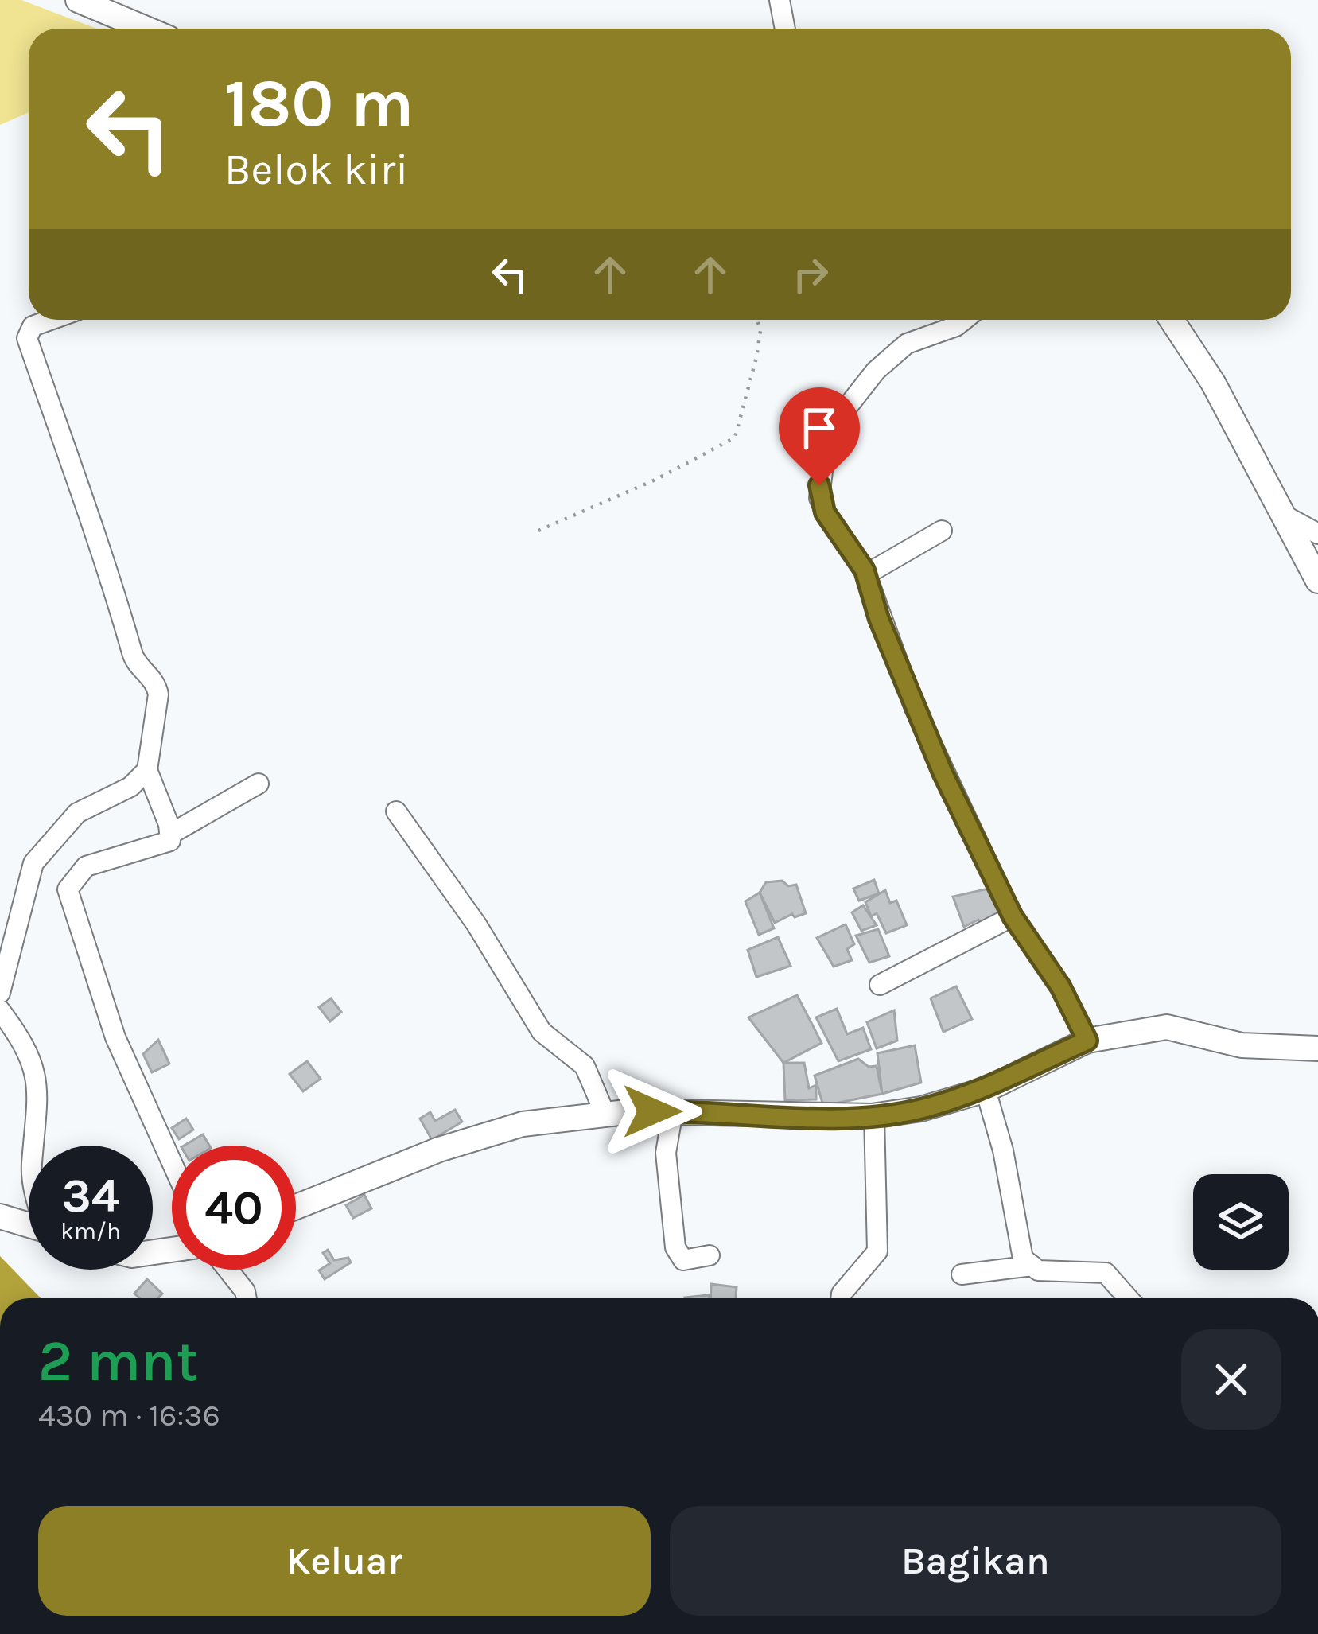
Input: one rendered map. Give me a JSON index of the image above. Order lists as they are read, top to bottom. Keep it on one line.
{"page":{"turn":["180 m","Belok kiri"],"speed":"34 km/h","limit":"40","heading":["2 mnt","430 m · 16:36"],"buttons":["Keluar","Bagikan"]}}
